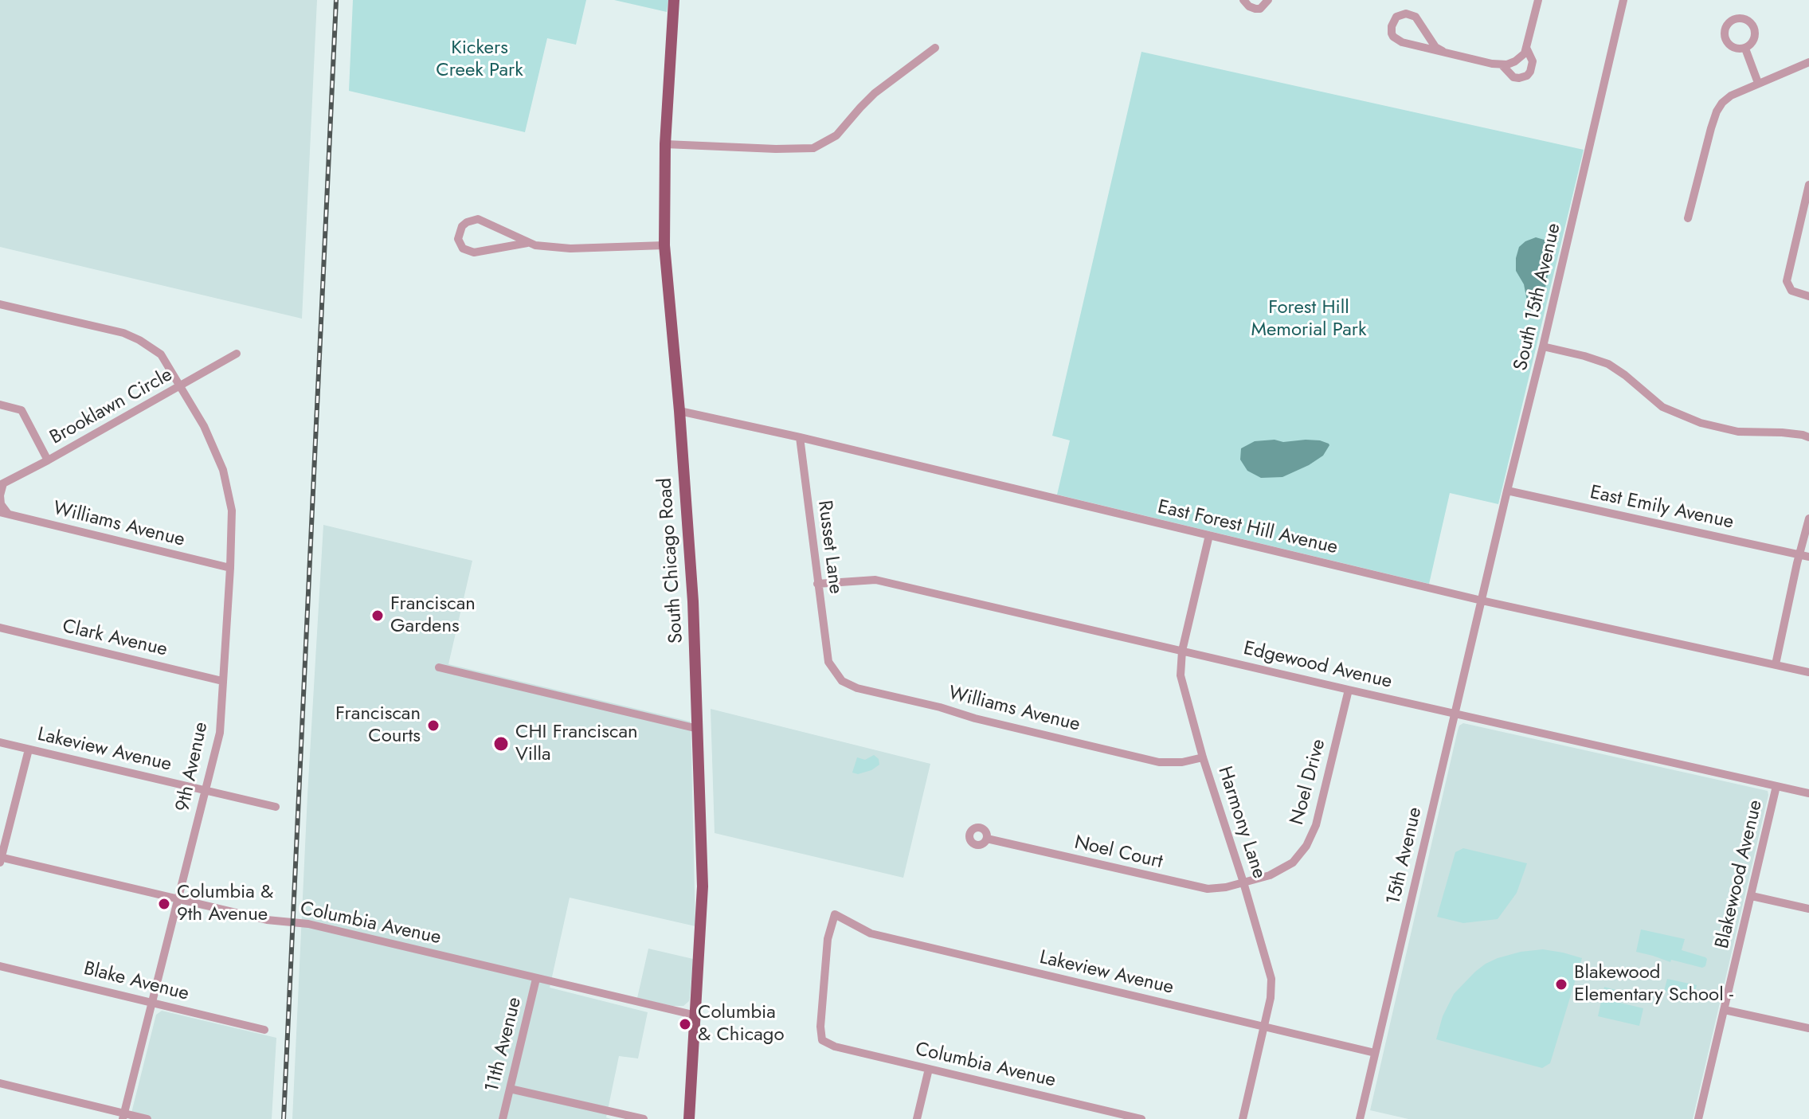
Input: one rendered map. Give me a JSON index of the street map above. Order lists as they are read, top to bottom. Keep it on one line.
{"streets":{"main road":["South Chicago Road"],"street":["South 15th Avenue","Brooklawn Circle","East Emily Avenue","Williams Avenue","East Forest Hill Avenue","Russet Lane","Clark Avenue","Edgewood Avenue","Lakeview Avenue","9th Avenue","Noel Drive","Harmony Lane","Noel Court","15th Avenue","Blakewood Avenue","Columbia Avenue","Blake Avenue","11th Avenue"]},"crossings":[["South 15th Avenue","East Emily Avenue"],["South 15th Avenue","East Forest Hill Avenue"],["South 15th Avenue","15th Avenue"],["Brooklawn Circle","9th Avenue"],["Williams Avenue","Russet Lane"],["Williams Avenue","9th Avenue"],["Williams Avenue","Harmony Lane"],["East Forest Hill Avenue","Russet Lane"],["East Forest Hill Avenue","South Chicago Road"],["East Forest Hill Avenue","Harmony Lane"],["East Forest Hill Avenue","15th Avenue"],["Russet Lane","Edgewood Avenue"],["South Chicago Road","Columbia Avenue"],["Clark Avenue","9th Avenue"],["Edgewood Avenue","Noel Drive"],["Edgewood Avenue","Harmony Lane"],["Edgewood Avenue","15th Avenue"],["Edgewood Avenue","Blakewood Avenue"],["Lakeview Avenue","9th Avenue"],["Lakeview Avenue","Harmony Lane"],["Lakeview Avenue","15th Avenue"],["Lakeview Avenue","Columbia Avenue"],["9th Avenue","Columbia Avenue"],["9th Avenue","Blake Avenue"],["Noel Drive","Harmony Lane"],["Noel Drive","Noel Court"],["Harmony Lane","Noel Court"],["Columbia Avenue","11th Avenue"]],"parks":["Kickers Creek Park","Forest Hill Memorial Park"],"places":["Franciscan Gardens","Franciscan Courts","CHI Franciscan Villa","Columbia & 9th Avenue","Blakewood Elementary School -","Columbia & Chicago"]}
